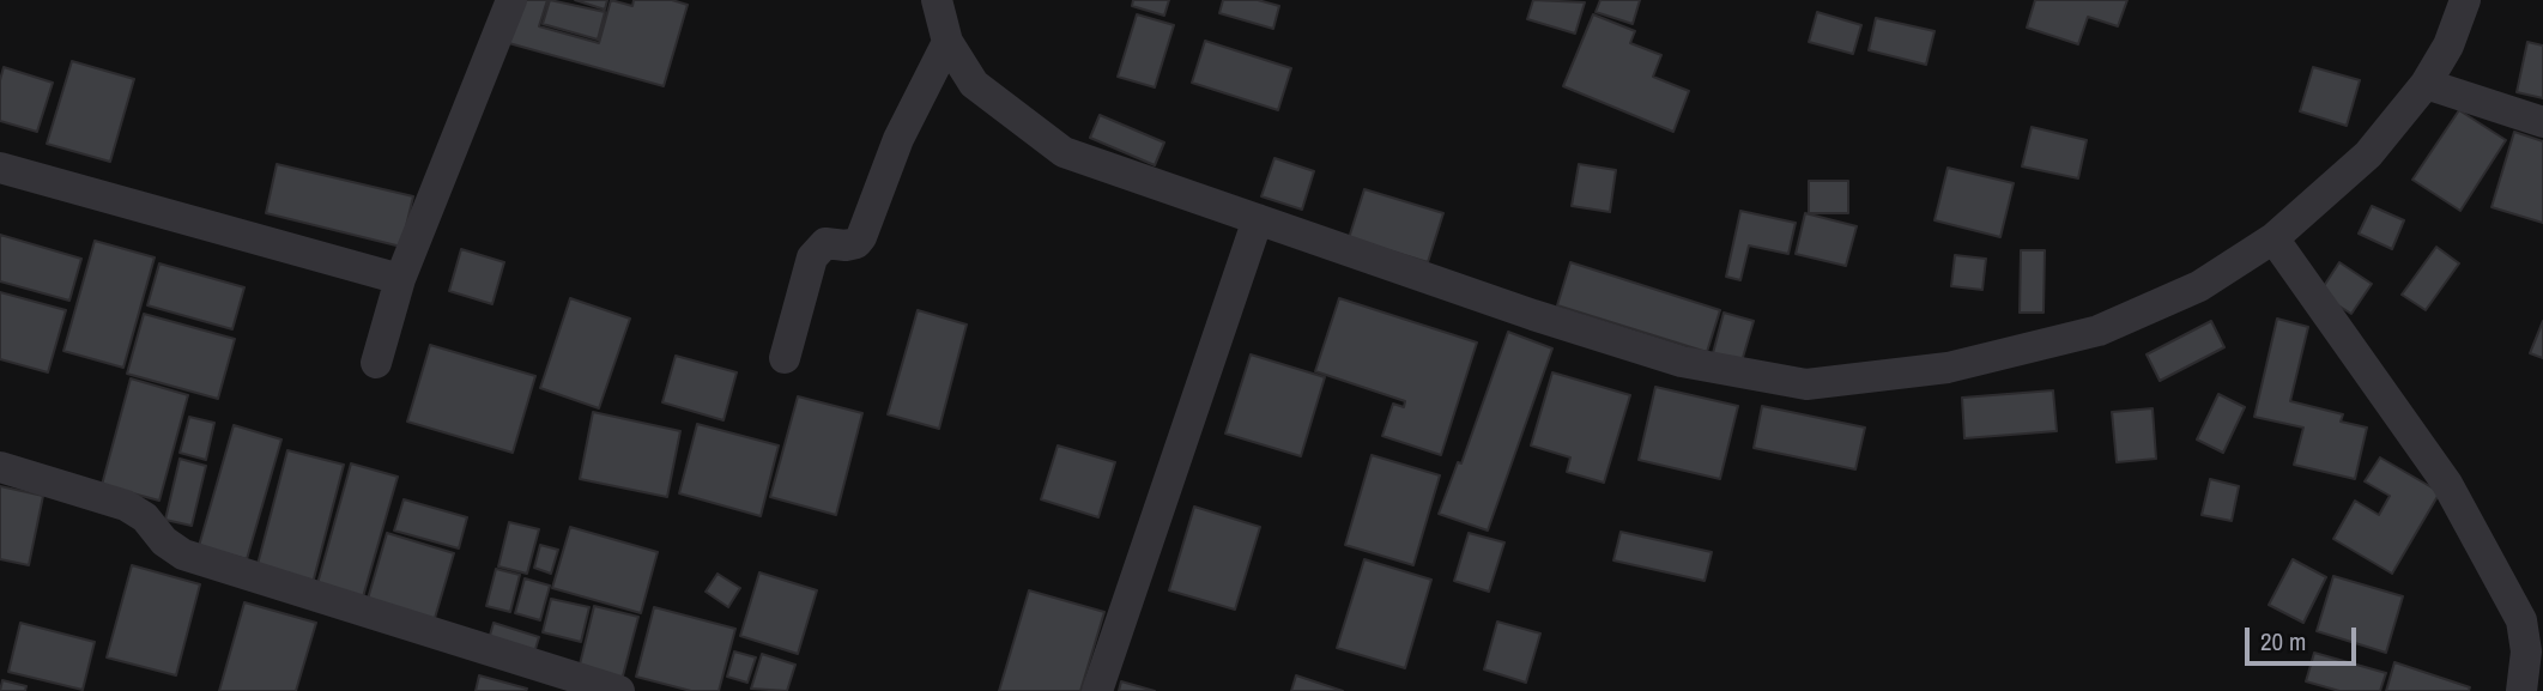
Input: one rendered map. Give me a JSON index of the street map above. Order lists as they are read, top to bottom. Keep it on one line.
{"scale_bar":"20 m"}
